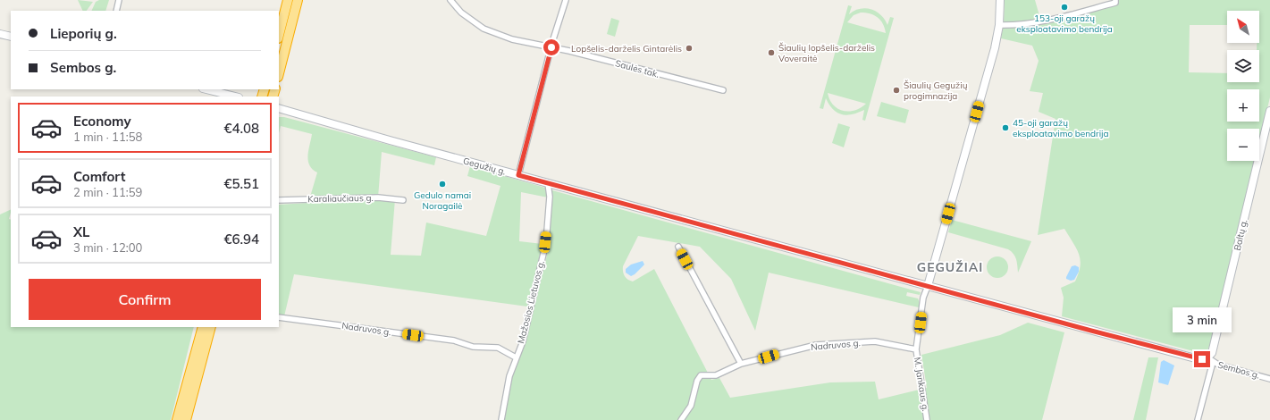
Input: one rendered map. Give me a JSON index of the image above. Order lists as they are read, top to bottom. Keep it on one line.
{"streets":{"main road":["Gegužių g.","Baltų g.","Sembos g."],"street":["Saulės tak.","Karaliaučiaus g.","Mažosios Lietuvos g.","Nadruvos g.","M. Jankaus g."]},"crossings":[["Gegužių g.","Mažosios Lietuvos g."],["Gegužių g.","Sembos g."],["Gegužių g.","M. Jankaus g."],["Baltų g.","Sembos g."],["Mažosios Lietuvos g.","Nadruvos g."],["Nadruvos g.","M. Jankaus g."]],"districts":["GEGUŽIAI"],"places":["153-oji garažų eksploatavimo bendrija","Lopšelis-darželis Gintarėlis","Šiaulių lopšelis-darželis Voveraitė","Šiaulių Gegužių progimnazija","45-oji garažų eksploatavimo bendrija","Gedulo namai Noragailė"],"north":"top left","page":{"map_buttons":["+","−"],"banner":["Lieporių g.","Sembos g."],"list":[{"name":"Economy","note":"1 min · 11:58","value":"€4.08"},{"name":"Comfort","note":"2 min · 11:59","value":"€5.51"},{"name":"XL","note":"3 min · 12:00","value":"€6.94"}],"buttons":"Confirm","bubble":"3 min"}}
